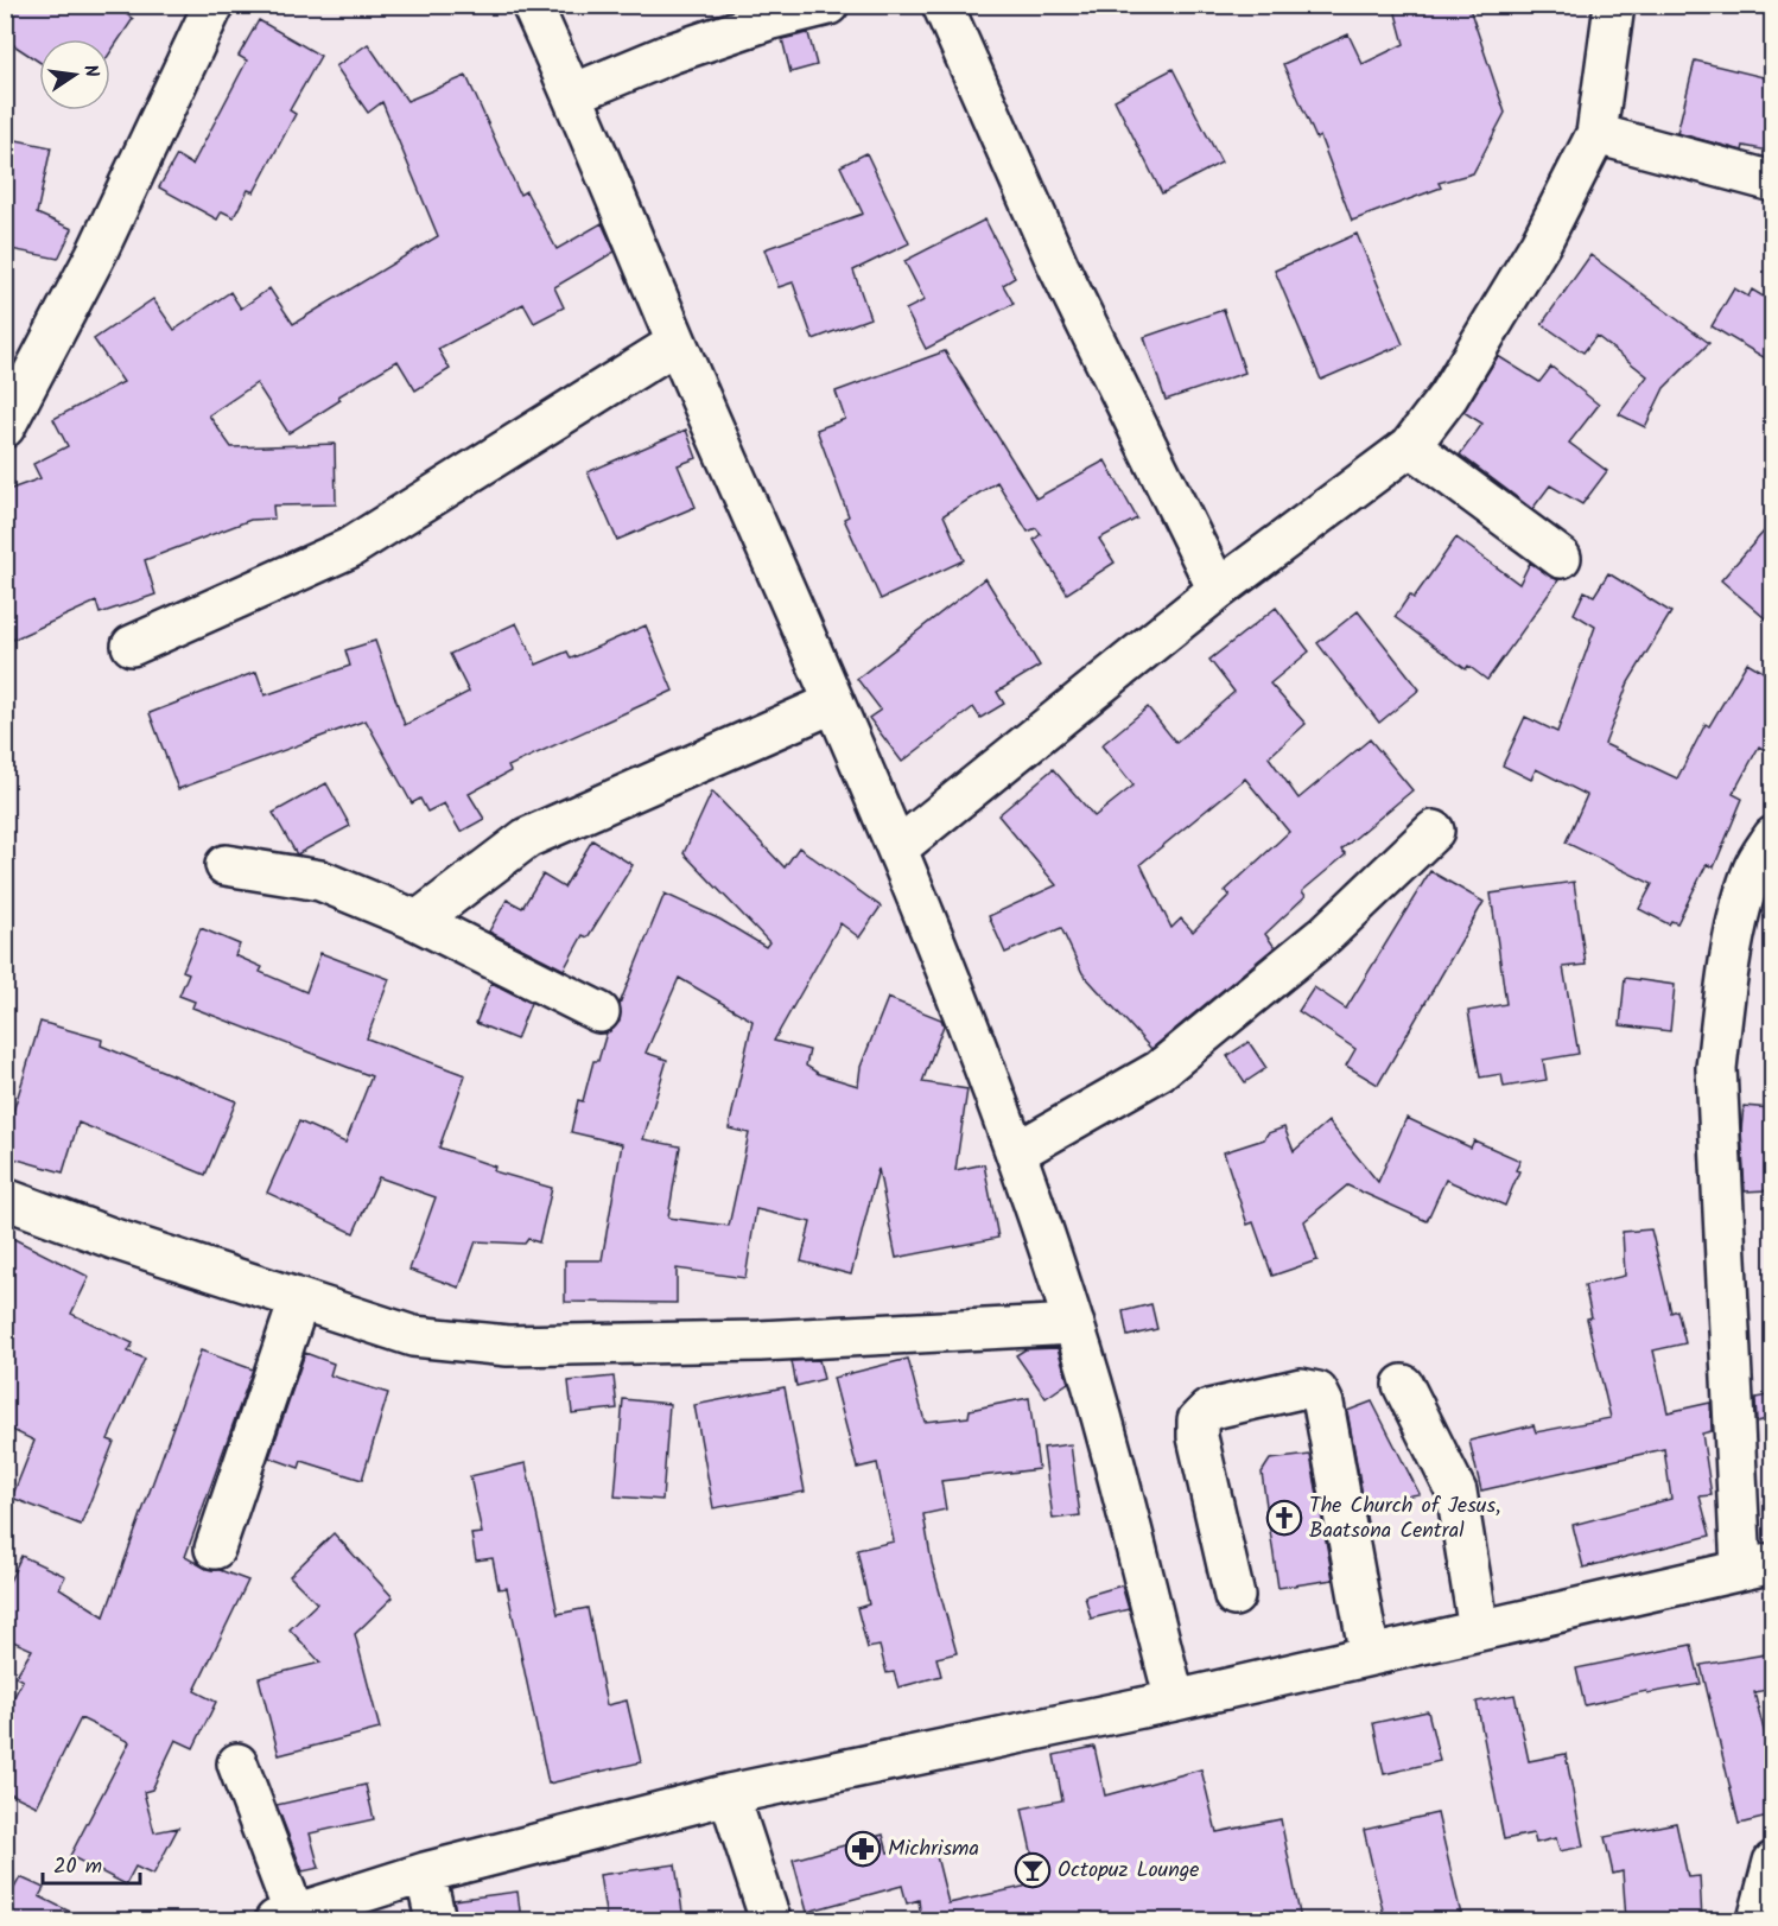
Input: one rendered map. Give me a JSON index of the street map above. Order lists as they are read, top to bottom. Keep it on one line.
{"places":{"church":["The Church of Jesus, Baatsona Central"],"pharmacy":["Michrisma"],"bar":["Octopuz Lounge"]},"scale_bar":"20 m","north":"right"}
